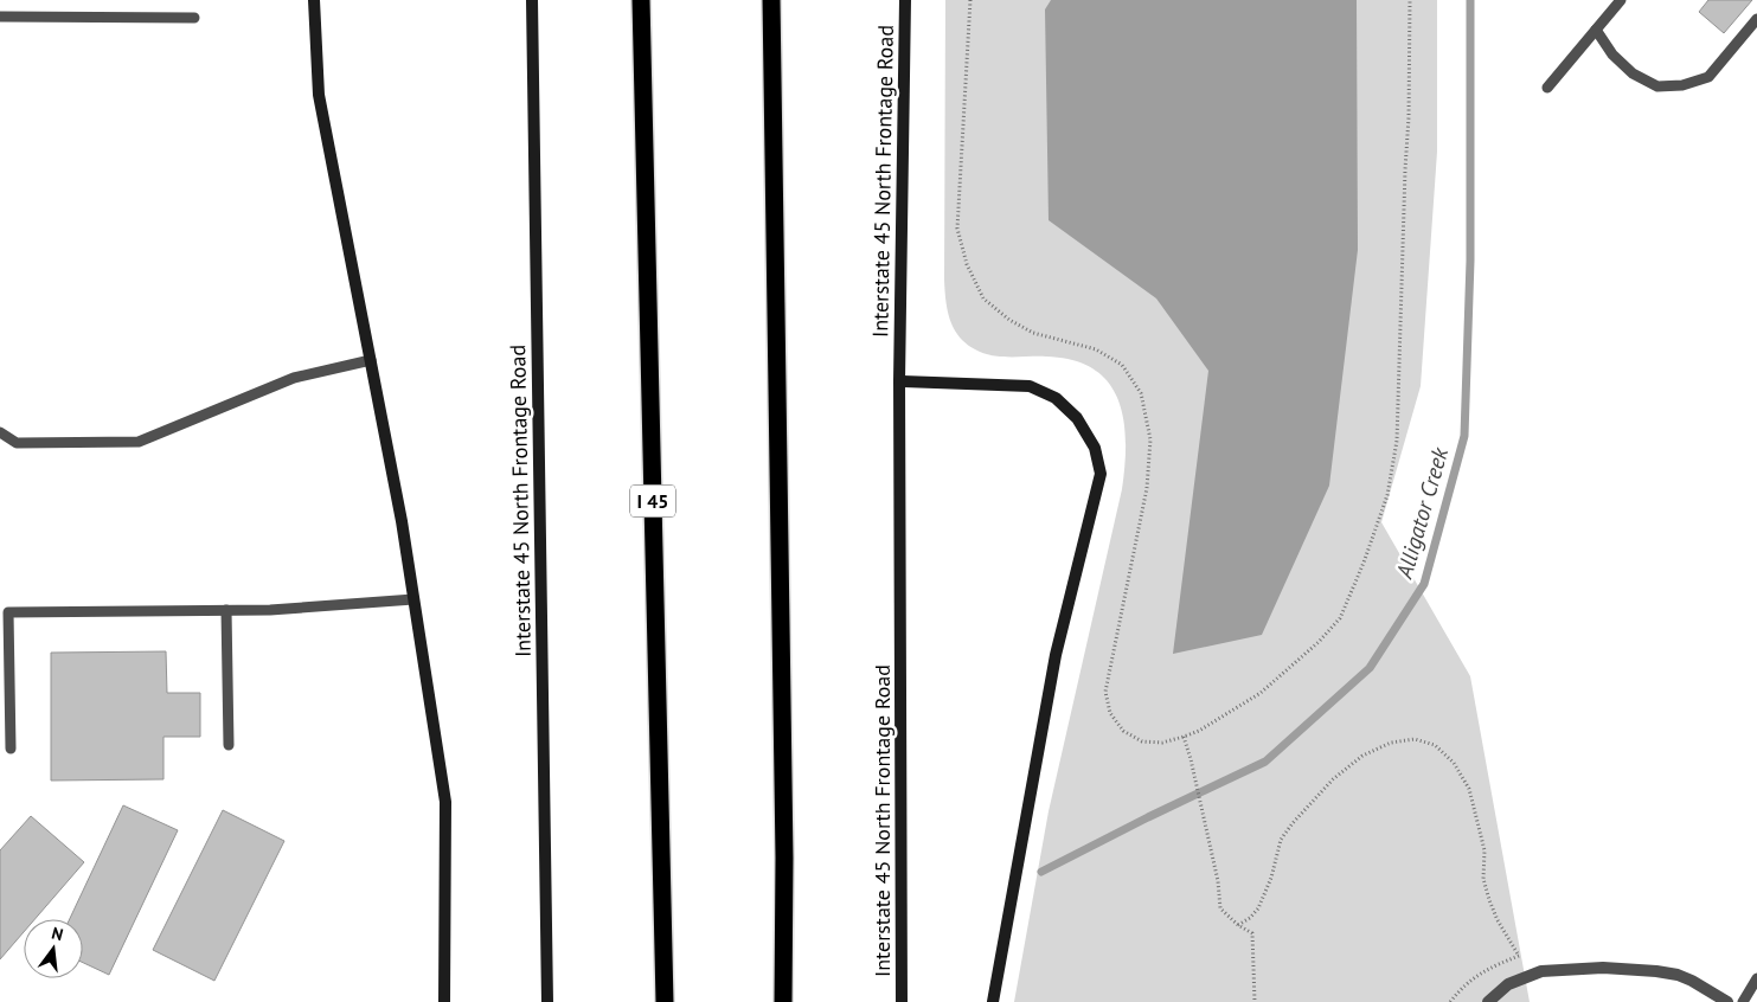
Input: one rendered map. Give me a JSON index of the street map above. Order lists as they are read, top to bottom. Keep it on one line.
{"streets":{"highway":["I 45"],"main road":["Interstate 45 North Frontage Road"]},"water":["Alligator Creek"],"north":"top"}
